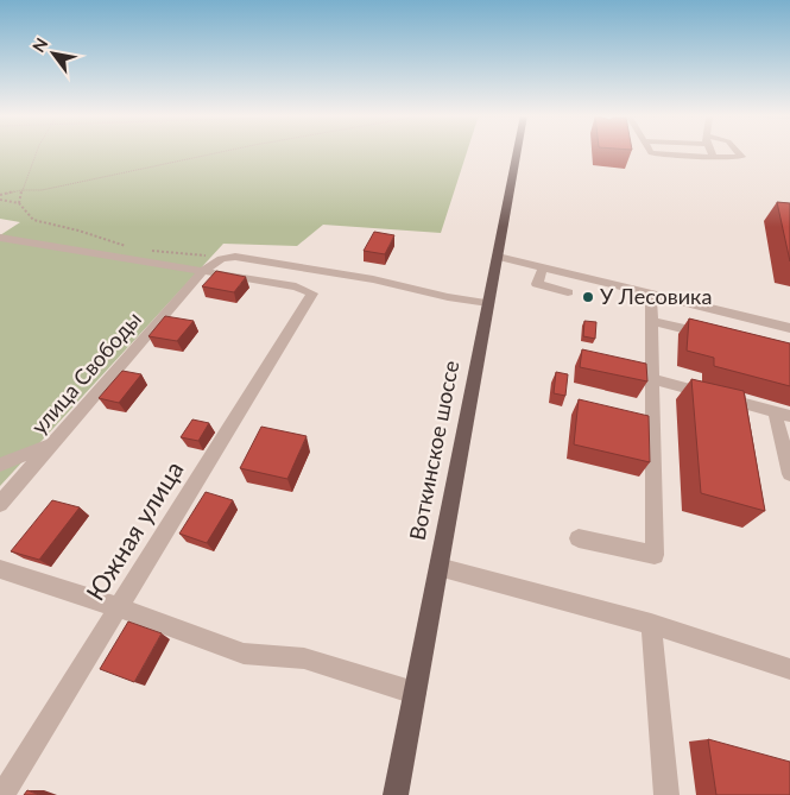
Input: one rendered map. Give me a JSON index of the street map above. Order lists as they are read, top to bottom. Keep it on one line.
{"streets":{"main road":["Воткинское шоссе"],"street":["улица Свободы","Южная улица"]},"crossings":[["улица Свободы","Южная улица"]],"places":["У Лесовика"],"north":"top left"}
